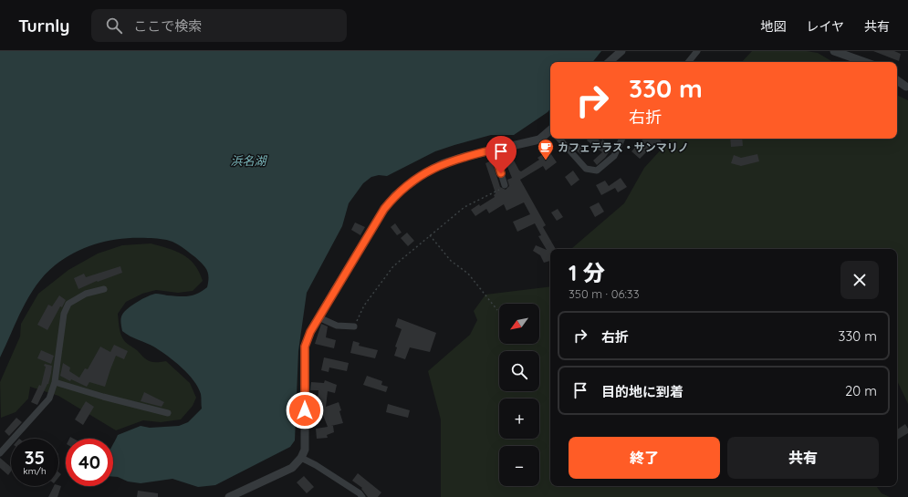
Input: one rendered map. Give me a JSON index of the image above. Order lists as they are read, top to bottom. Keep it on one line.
{"water":["浜名湖"],"places":{"cafe":["カフェテラス・サンマリノ"]},"north":"bottom left","page":{"header":"Turnly","search":"ここで検索","nav":["地図","レイヤ","共有"],"turn":["330 m","右折"],"heading":["1 分","350 m · 06:33"],"map_buttons":["+","−"],"list":[{"name":"右折","value":"330 m"},{"name":"目的地に到着","value":"20 m"}],"buttons":["終了","共有"],"speed":"35 km/h","limit":"40"}}
